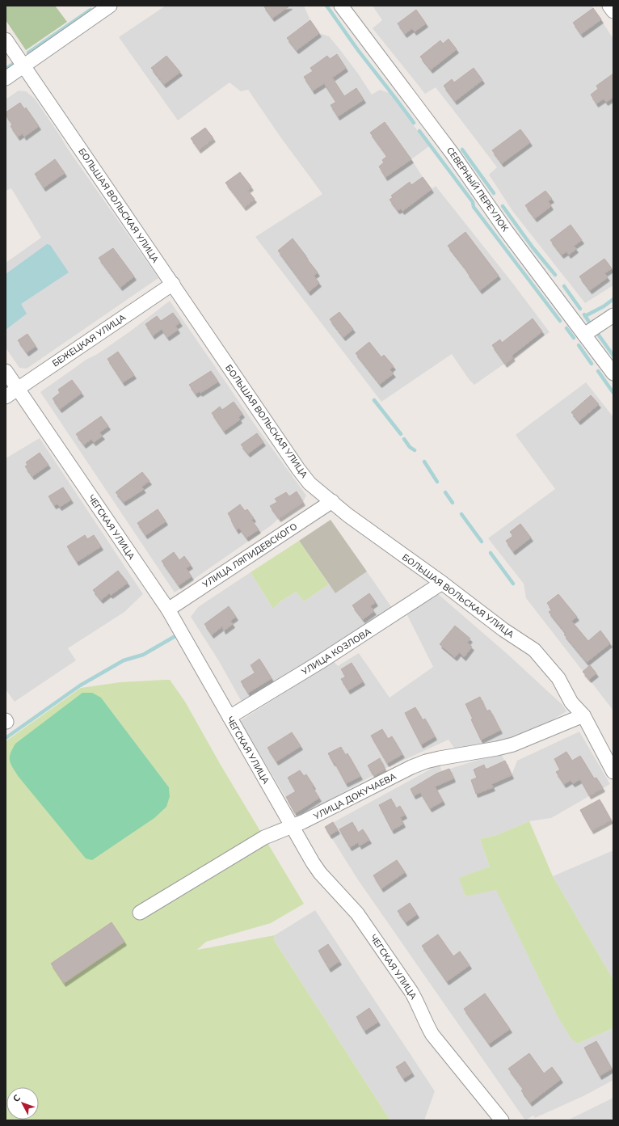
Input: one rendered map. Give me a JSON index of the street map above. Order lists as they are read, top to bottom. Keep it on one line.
{"streets":{"street":["СЕВЕРНЫЙ ПЕРЕУЛОК","БОЛЬШАЯ ВОЛЬСКАЯ УЛИЦА","БЕЖЕЦКАЯ УЛИЦА","ЧЕГСКАЯ УЛИЦА","УЛИЦА ЛЯПИДЕВСКОГО","УЛИЦА КОЗЛОВА","УЛИЦА ДОКУЧАЕВА"]},"crossings":[["БОЛЬШАЯ ВОЛЬСКАЯ УЛИЦА","БЕЖЕЦКАЯ УЛИЦА"],["БОЛЬШАЯ ВОЛЬСКАЯ УЛИЦА","УЛИЦА ЛЯПИДЕВСКОГО"],["БОЛЬШАЯ ВОЛЬСКАЯ УЛИЦА","УЛИЦА КОЗЛОВА"],["БОЛЬШАЯ ВОЛЬСКАЯ УЛИЦА","УЛИЦА ДОКУЧАЕВА"],["БЕЖЕЦКАЯ УЛИЦА","ЧЕГСКАЯ УЛИЦА"],["ЧЕГСКАЯ УЛИЦА","УЛИЦА ЛЯПИДЕВСКОГО"],["ЧЕГСКАЯ УЛИЦА","УЛИЦА КОЗЛОВА"],["ЧЕГСКАЯ УЛИЦА","УЛИЦА ДОКУЧАЕВА"]],"north":"top left"}
